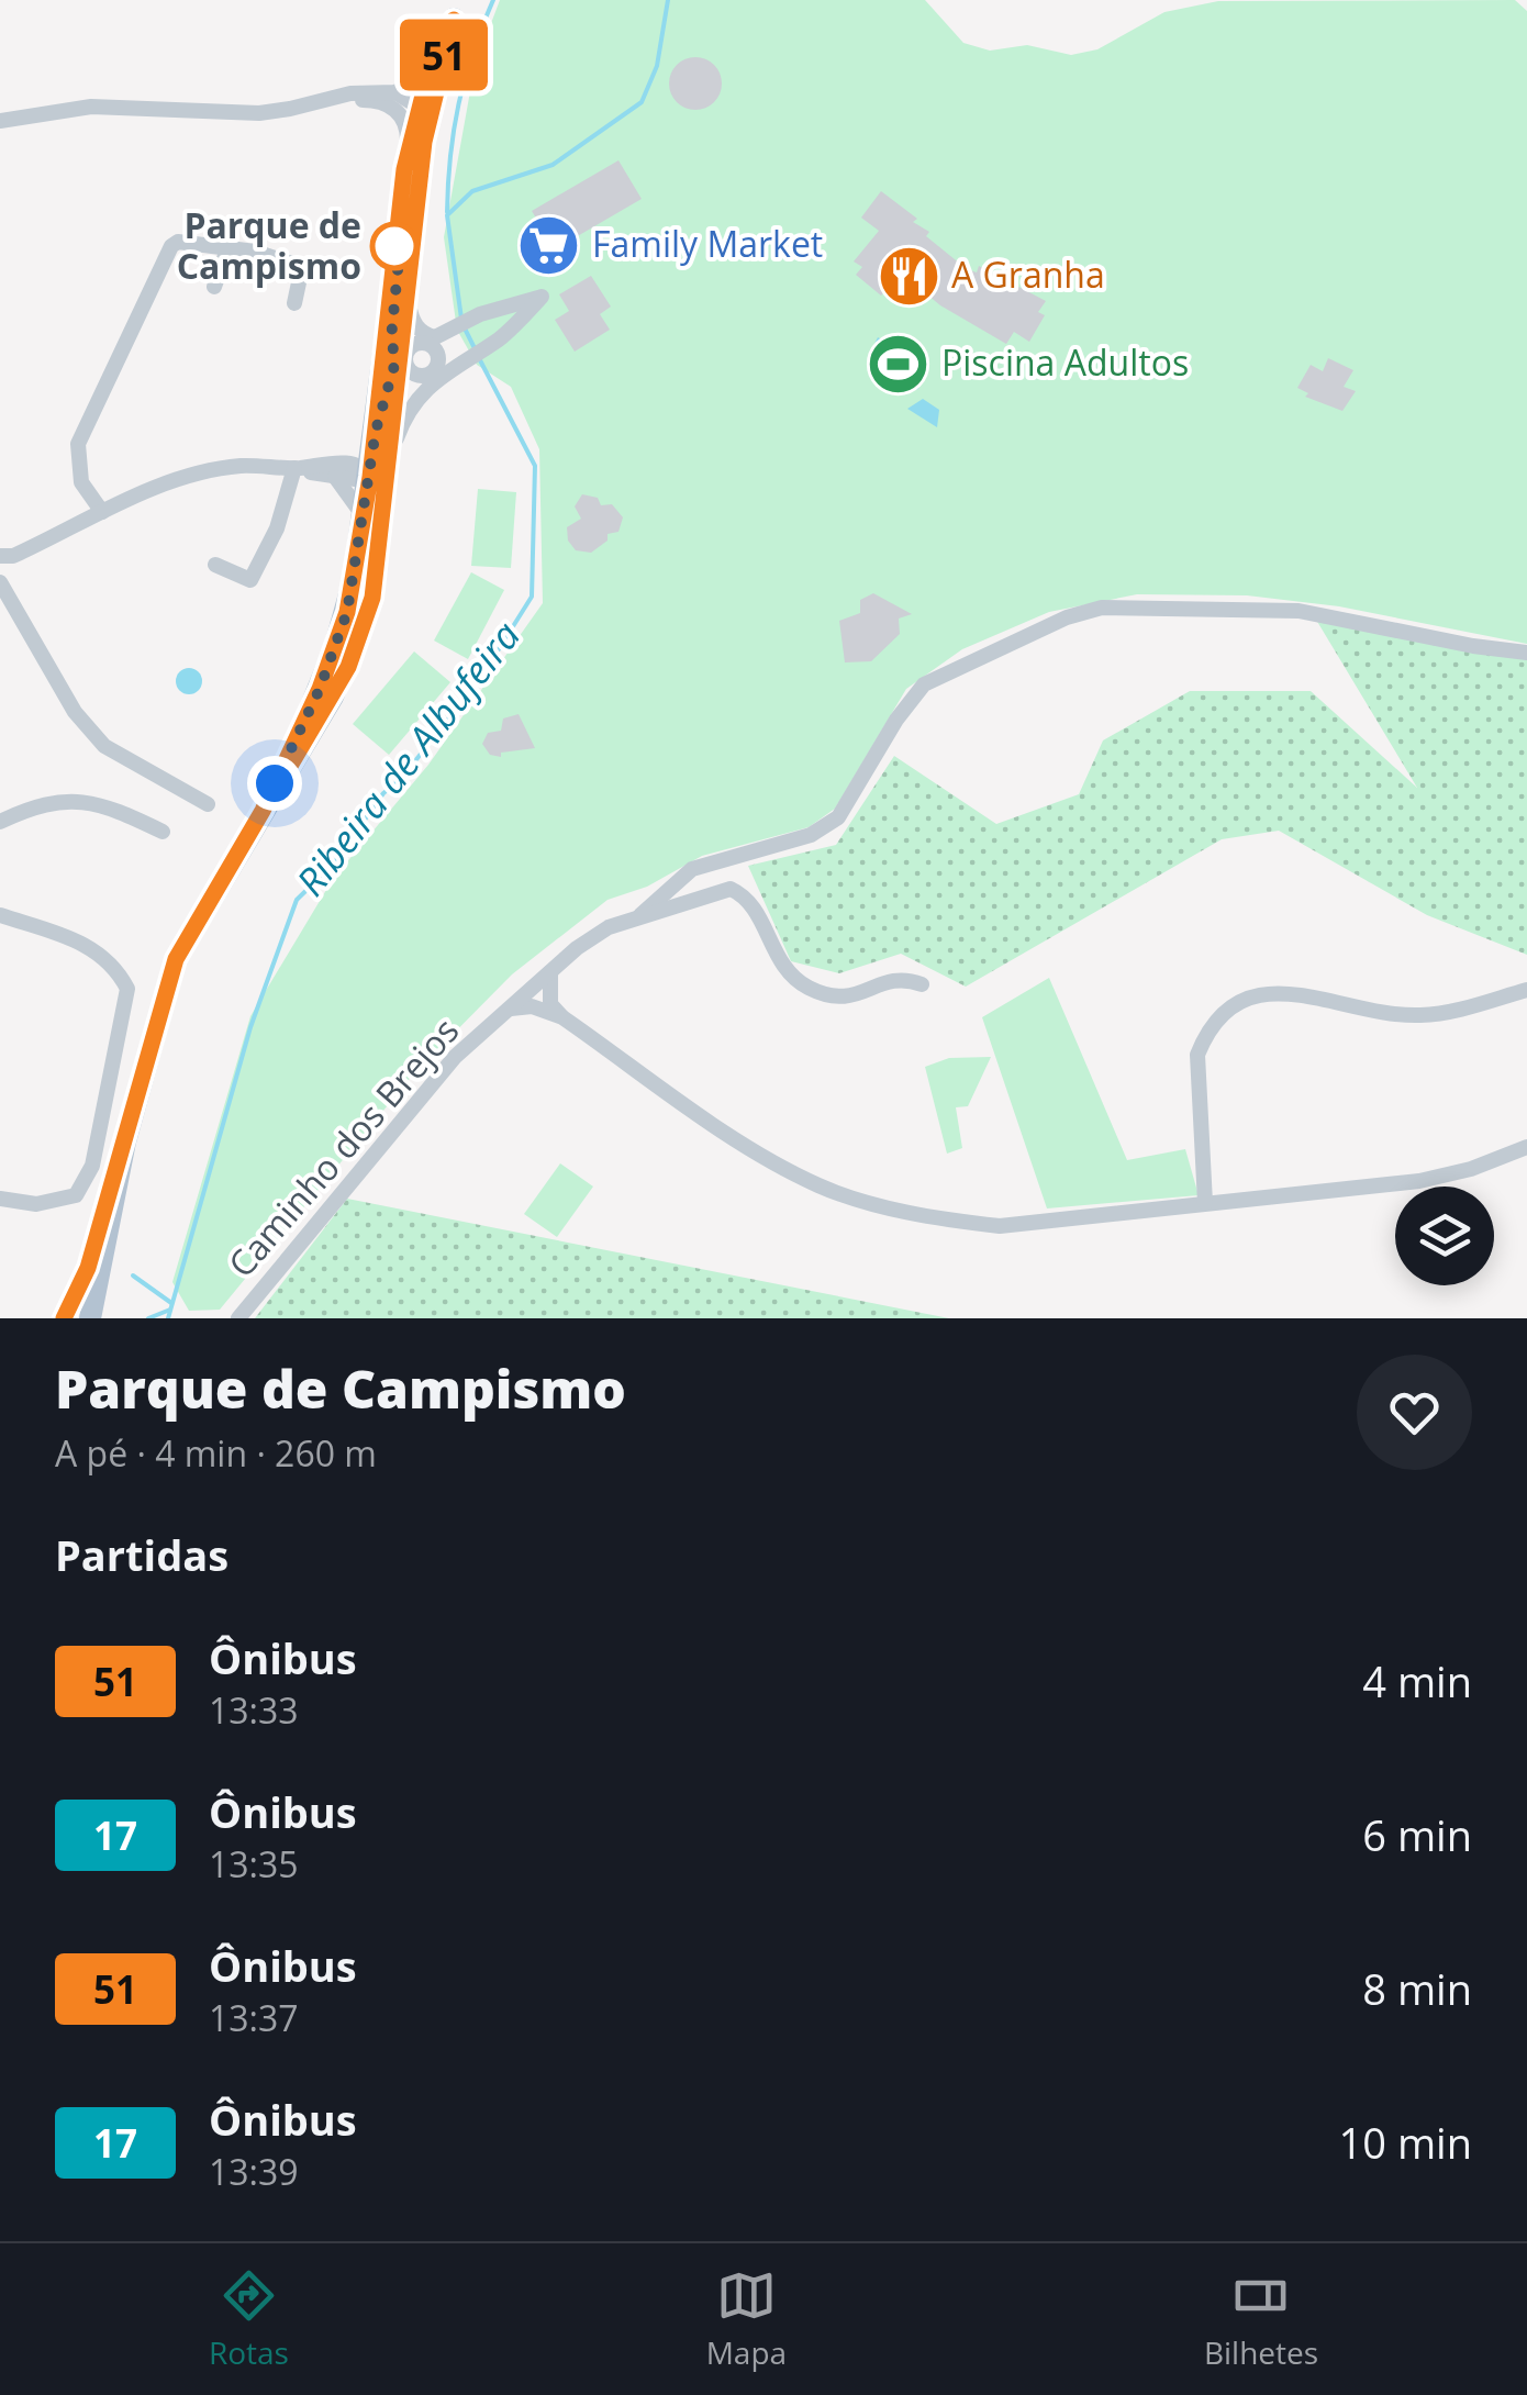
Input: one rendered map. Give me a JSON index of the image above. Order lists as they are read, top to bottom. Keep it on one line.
{"streets":{"street":["Caminho dos Brejos"]},"water":["Ribeira de Albufeira"],"places":{"supermarket":["Family Market"],"other":["Parque de Campismo"],"restaurant":["A Granha"],"sports":["Piscina Adultos"]},"lines":["bus line 51"],"page":{"on_map":"51","heading":[["Parque de Campismo","A pé · 4 min · 260 m"],"Partidas"],"list":[{"mark":"51","name":"Ônibus","note":"13:33","value":"4 min"},{"mark":"17","name":"Ônibus","note":"13:35","value":"6 min"},{"mark":"51","name":"Ônibus","note":"13:37","value":"8 min"},{"mark":"17","name":"Ônibus","note":"13:39","value":"10 min"}],"tabs":["Rotas","Mapa","Bilhetes"]}}
